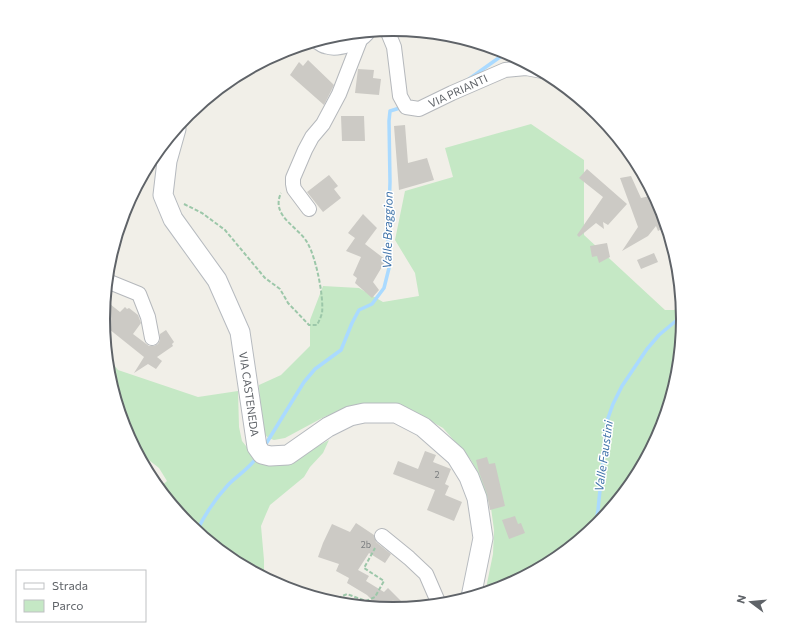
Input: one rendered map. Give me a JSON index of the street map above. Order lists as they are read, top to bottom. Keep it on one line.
{"streets":{"street":["VIA PRIANTI","VIA CASTENEDA"]},"water":["Valle Braggion","Valle Faustini"],"house_numbers":["2","2b"],"legend":["Strada","Parco"],"north":"left"}
